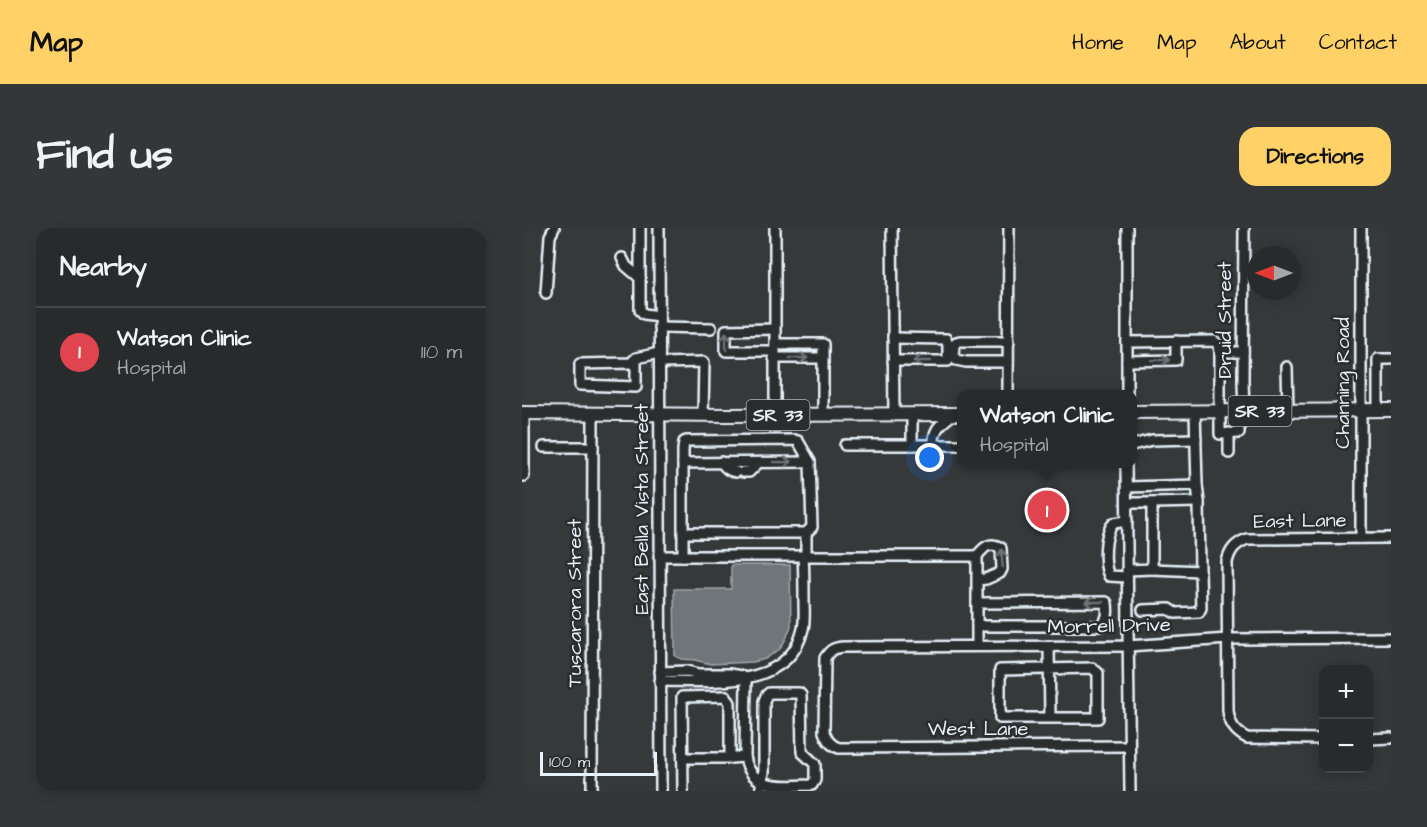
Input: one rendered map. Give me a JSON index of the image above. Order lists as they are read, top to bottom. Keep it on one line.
{"streets":{"main road":["SR 33"],"street":["Druid Street","Channing Road","East Bella Vista Street","East Lane","Tuscarora Street","Morrell Drive","West Lane"]},"crossings":[["Druid Street","SR 33"],["Channing Road","SR 33"],["Channing Road","East Lane"],["SR 33","East Bella Vista Street"],["SR 33","Tuscarora Street"],["East Lane","Morrell Drive"],["Morrell Drive","West Lane"]],"scale_bar":"100 m","north":"left","page":{"header":"Map","nav":["Home","Map","About","Contact"],"title":"Find us","buttons":"Directions","heading":"Nearby","list":[{"mark":"1","name":"Watson Clinic","note":"Hospital","value":"110 m"}],"popup":["Watson Clinic","Hospital"],"pins":"1","map_buttons":["+","−"],"scale":"100 m"}}
